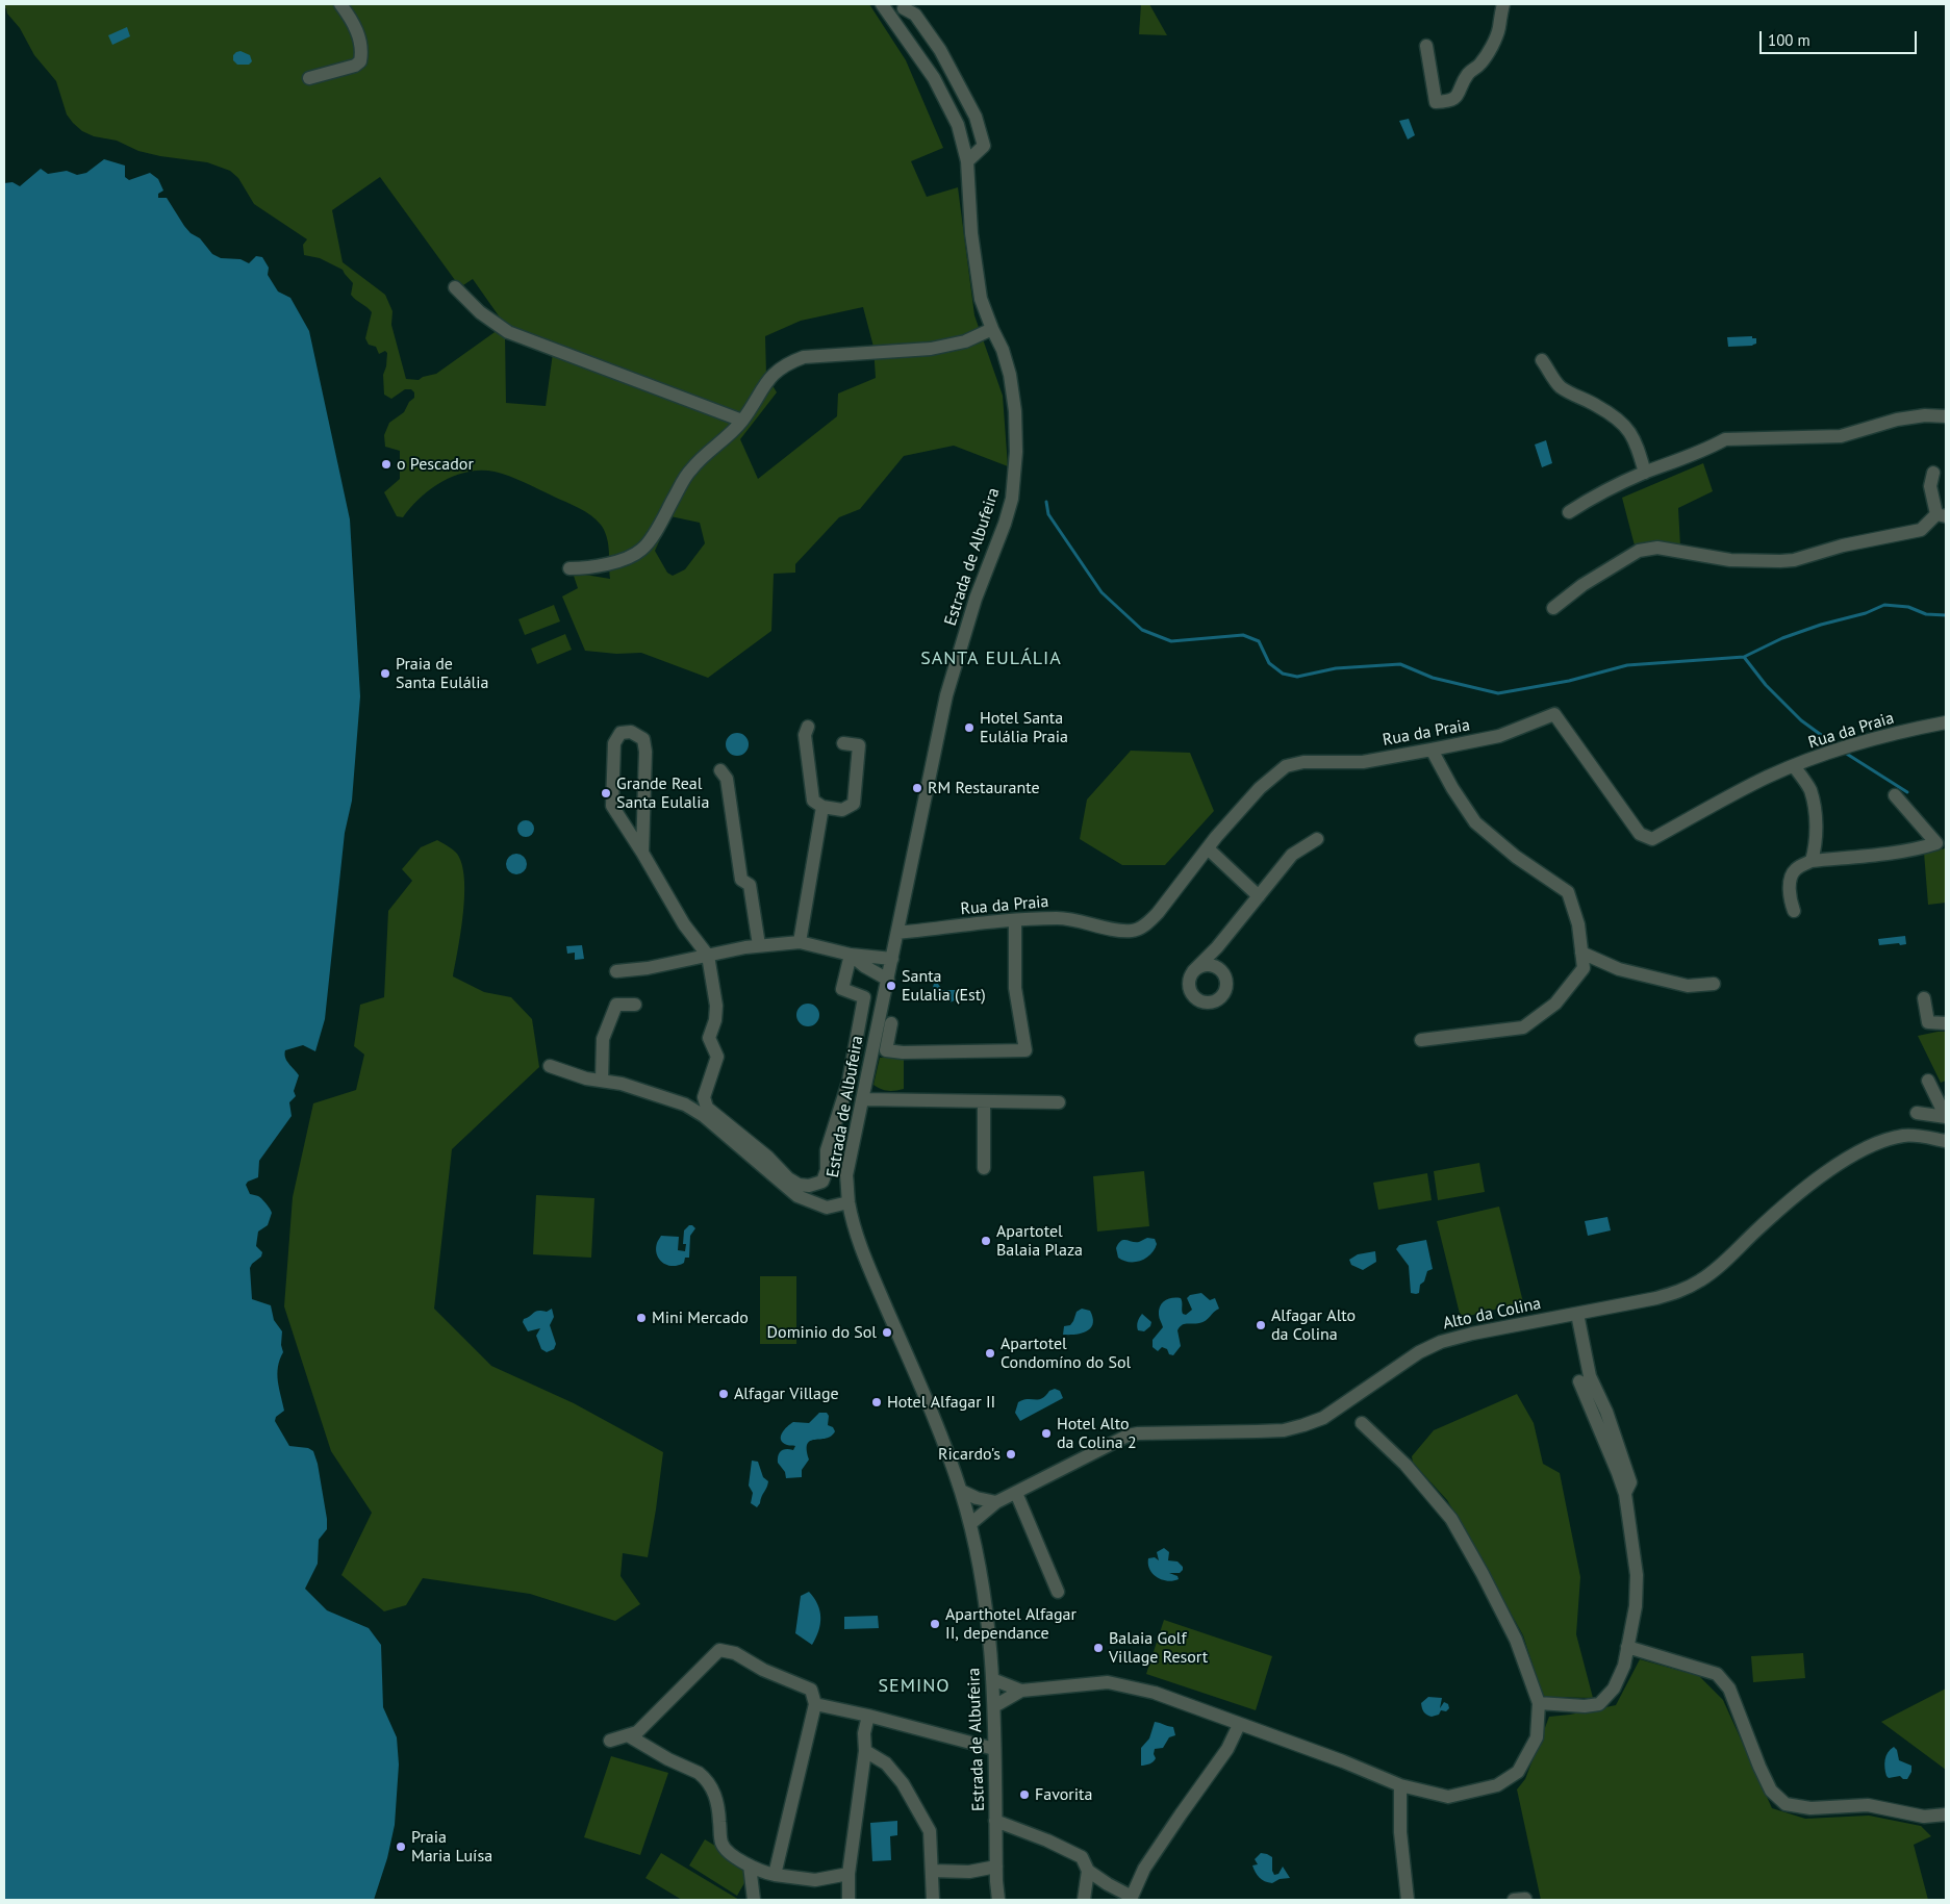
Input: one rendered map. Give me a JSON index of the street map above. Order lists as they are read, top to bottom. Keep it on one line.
{"streets":{"street":["Estrada de Albufeira","Rua da Praia","Alto da Colina"]},"crossings":[["Estrada de Albufeira","Rua da Praia"],["Estrada de Albufeira","Alto da Colina"]],"districts":["SANTA EULÁLIA","SEMINO"],"places":["o Pescador","Praia de Santa Eulália","Hotel Santa Eulália Praia","RM Restaurante","Grande Real Santa Eulalia","Santa Eulalia (Est)","Apartotel Balaia Plaza","Mini Mercado","Alfagar Alto da Colina","Dominio do Sol","Apartotel Condomíno do Sol","Alfagar Village","Hotel Alfagar II","Hotel Alto da Colina 2","Ricardo's","Aparthotel Alfagar II, dependance","Balaia Golf Village Resort","Favorita","Praia Maria Luísa"],"scale_bar":"100 m"}
